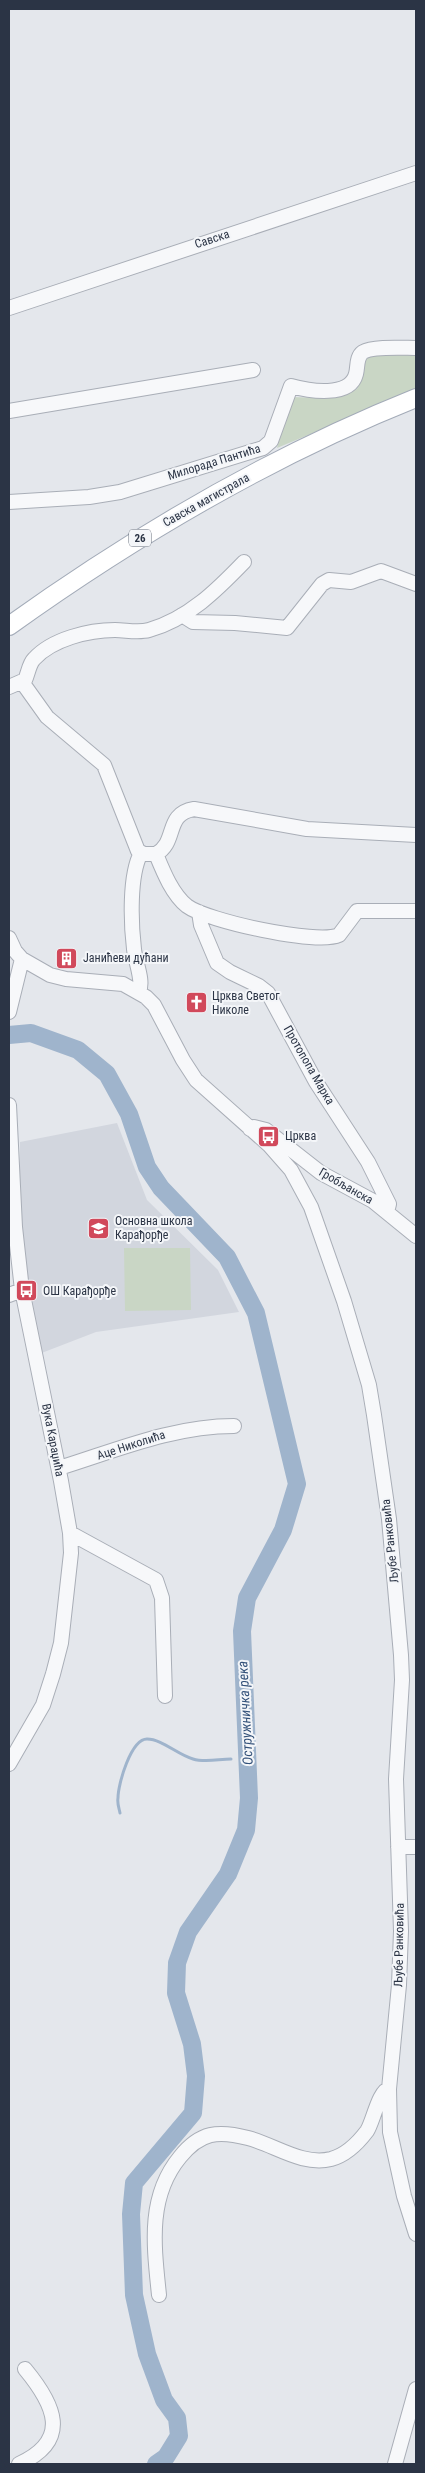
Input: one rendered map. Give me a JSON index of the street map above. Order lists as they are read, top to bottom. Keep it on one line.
{"streets":{"main road":["Савска магистрала","26"],"street":["Савска","Милорада Пантића","Протопопа Марка","Гробљанска","Вука Караџића","Аце Николића","Љубе Ранковића"]},"crossings":[["Протопопа Марка","Гробљанска"],["Гробљанска","Љубе Ранковића"],["Вука Караџића","Аце Николића"]],"water":["Остружничка река"],"places":{"building":["Јанићеви дућани"],"church":["Црква Светог Николе"],"bus stop":["Црква","ОШ Карађорђе"],"school or university":["Основна школа Карађорђе"]}}
